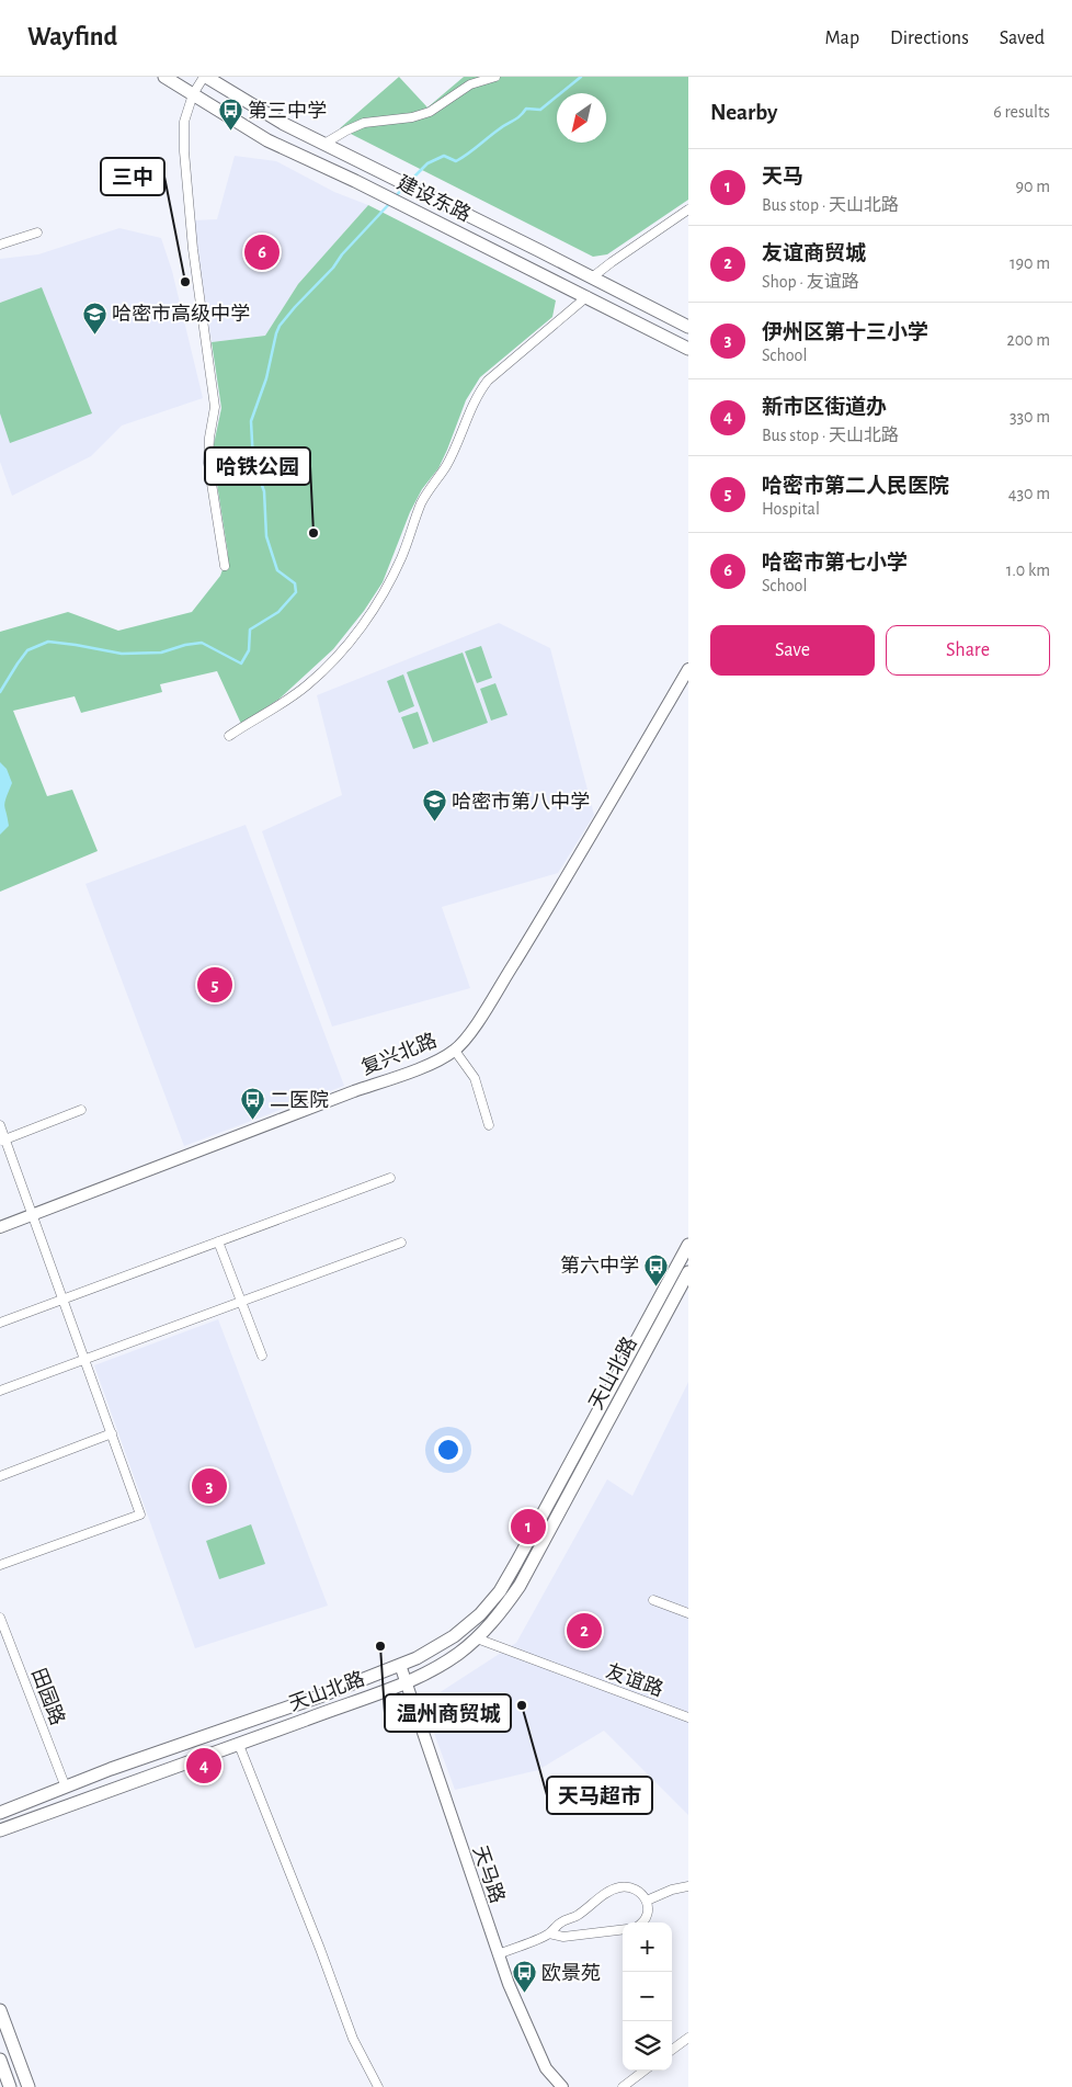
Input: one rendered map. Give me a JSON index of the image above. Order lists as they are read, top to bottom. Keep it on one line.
{"streets":{"main road":["建设东路","天山北路"],"street":["复兴北路","友谊路","田园路","天马路"]},"crossings":[["天山北路","友谊路"],["天山北路","天马路"]],"places":{"bus stop":["第三中学","二医院","第六中学","欧景苑"],"other":["三中","哈铁公园","温州商贸城","天马超市"],"school or university":["哈密市高级中学","哈密市第八中学"]},"north":"bottom left","page":{"header":"Wayfind","nav":["Map","Directions","Saved"],"heading":["Nearby","6 results"],"list":[{"mark":"1","name":"天马","note":"Bus stop · 天山北路","value":"90 m"},{"mark":"2","name":"友谊商贸城","note":"Shop · 友谊路","value":"190 m"},{"mark":"3","name":"伊州区第十三小学","note":"School","value":"200 m"},{"mark":"4","name":"新市区街道办","note":"Bus stop · 天山北路","value":"330 m"},{"mark":"5","name":"哈密市第二人民医院","note":"Hospital","value":"430 m"},{"mark":"6","name":"哈密市第七小学","note":"School","value":"1.0 km"}],"pins":["6","5","3","1","2","4"],"buttons":["Save","Share"],"map_buttons":["+","−"]}}
